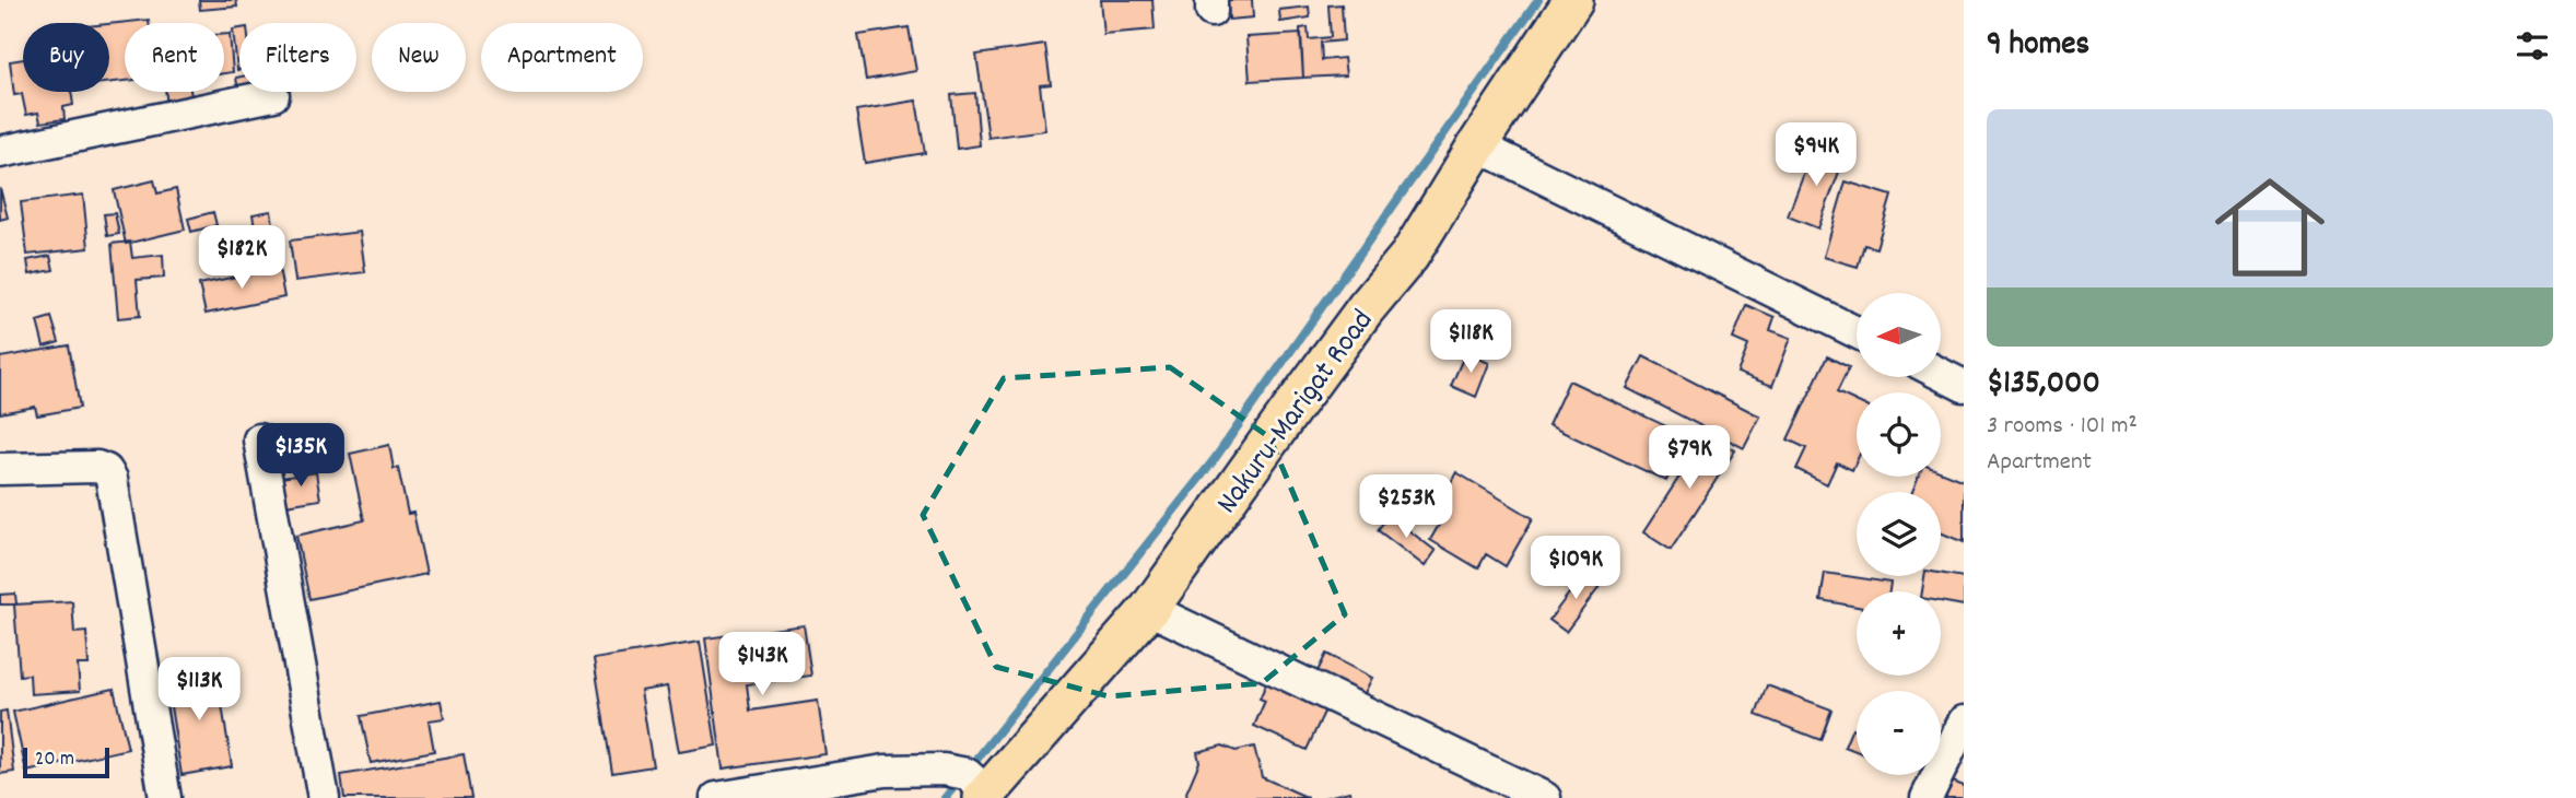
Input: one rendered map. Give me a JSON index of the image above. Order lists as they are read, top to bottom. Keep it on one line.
{"streets":{"main road":["Nakuru-Marigat Road"]},"scale_bar":"20 m","north":"left","page":{"heading":"9 homes","chip":["Buy","Rent","Filters","New","Apartment"],"list":[{"name":"$135,000","note":"3 rooms · 101 m² · Apartment"}],"price":["$94K","$182K","$118K","$135K","$79K","$253K","$109K","$143K","$113K"],"map_buttons":["+","−"],"scale":"20 m"}}
